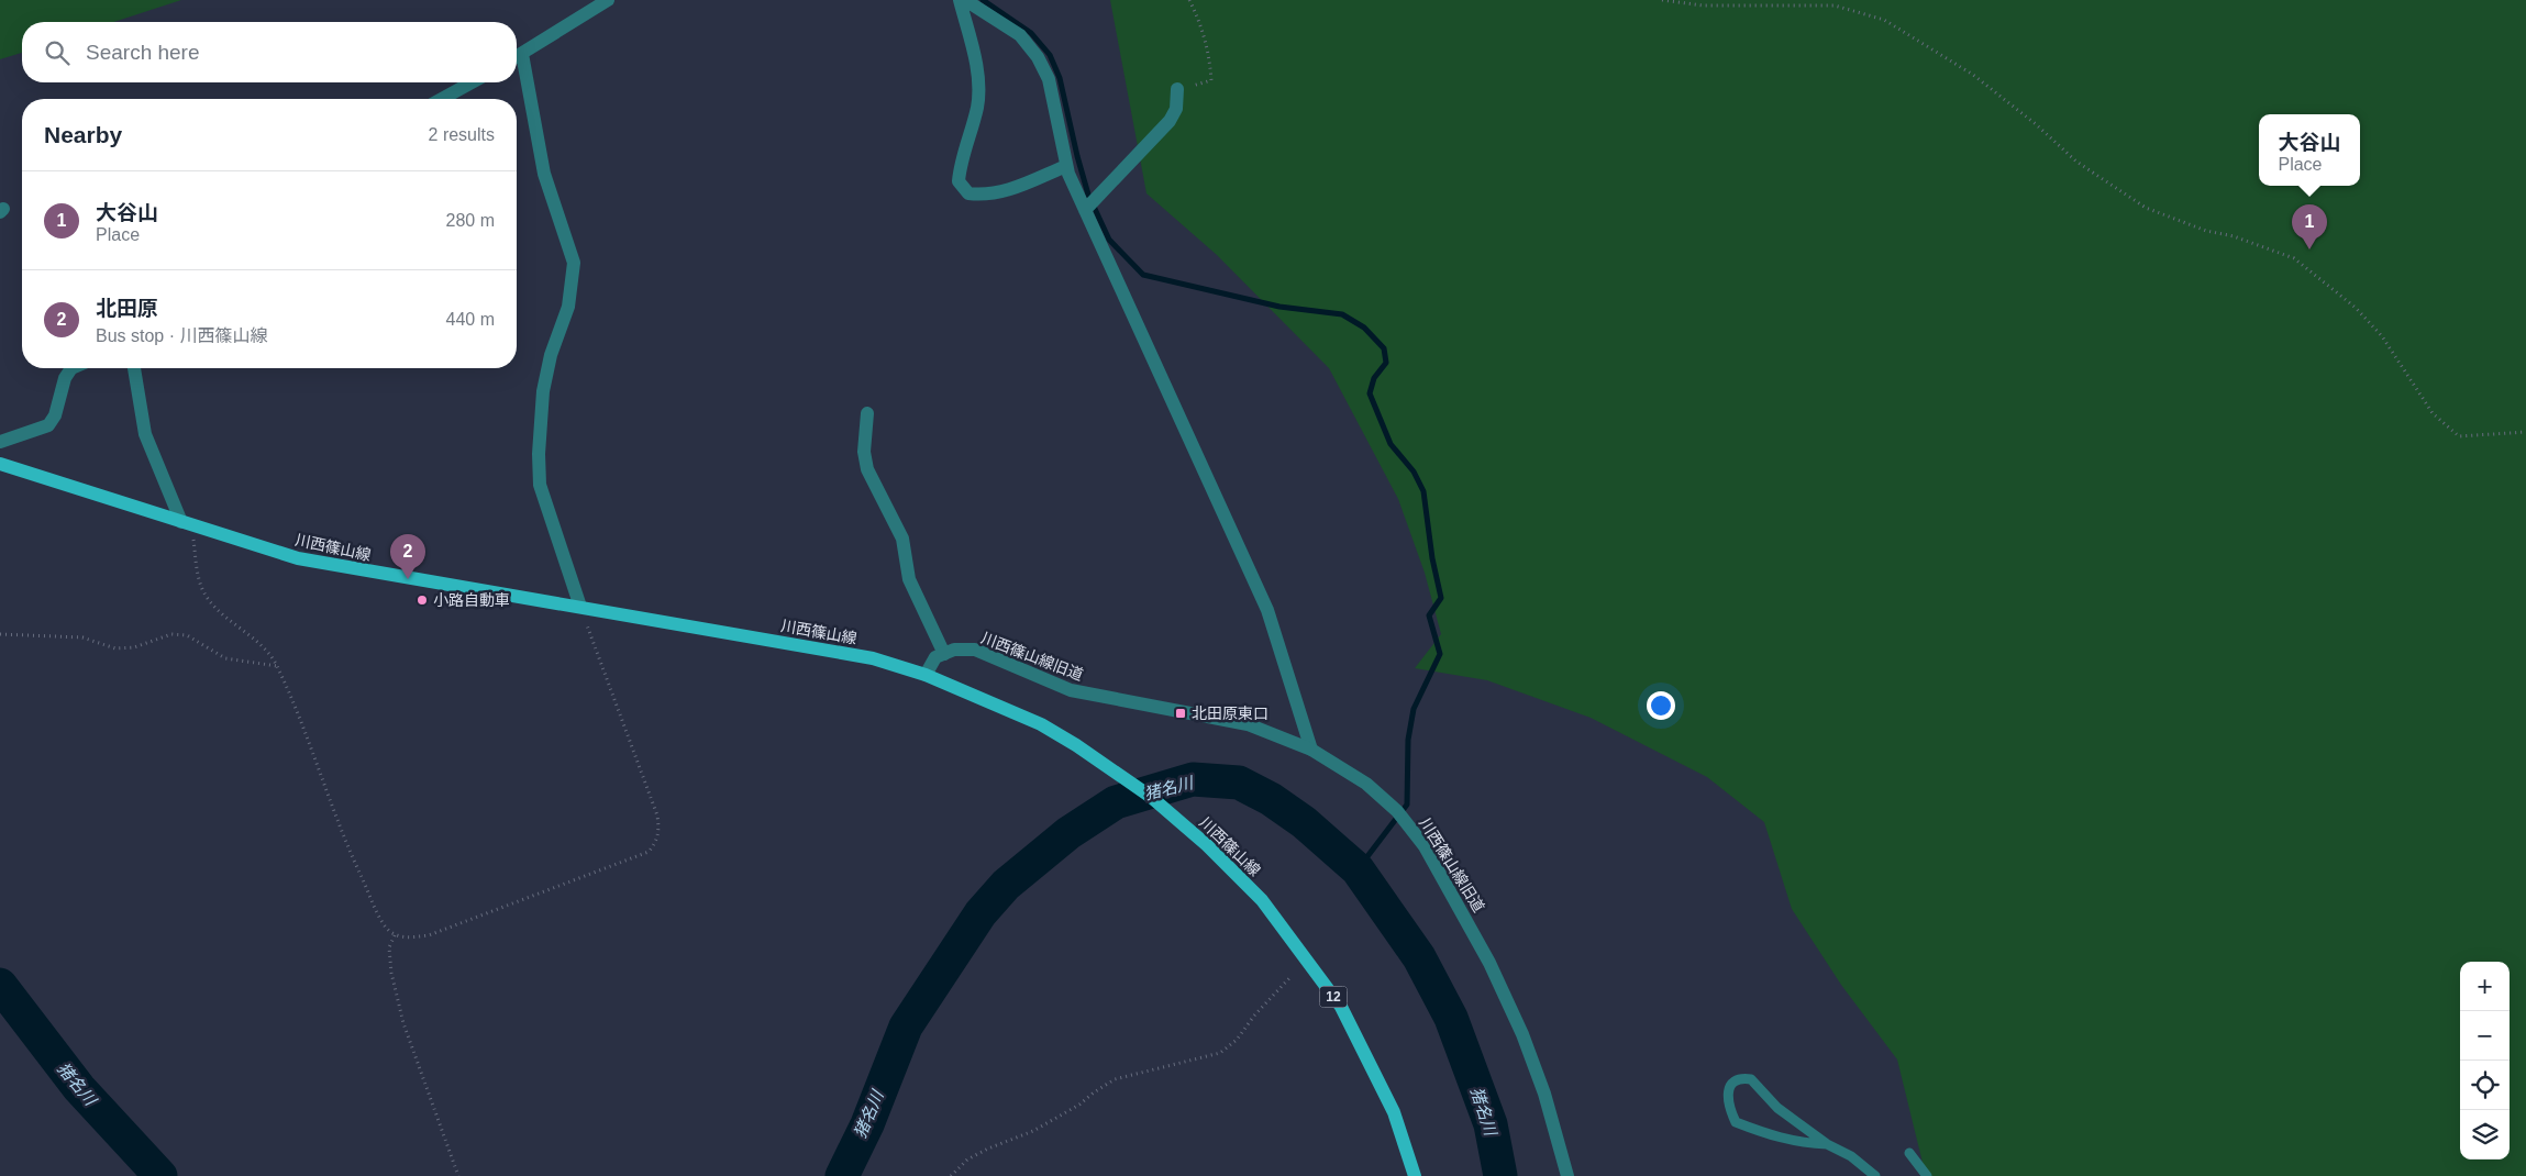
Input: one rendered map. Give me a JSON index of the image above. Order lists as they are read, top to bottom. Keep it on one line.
{"streets":{"main road":["川西篠山線","12"],"street":["川西篠山線旧道"]},"water":["猪名川"],"places":{"other":["小路自動車"],"transit":["北田原東口"]},"page":{"search":"Search here","heading":["Nearby","2 results"],"popup":["大谷山","Place"],"list":[{"mark":"1","name":"大谷山","note":"Place","value":"280 m"},{"mark":"2","name":"北田原","note":"Bus stop · 川西篠山線","value":"440 m"}],"pins":["1","2"],"map_buttons":["+","−"]}}
